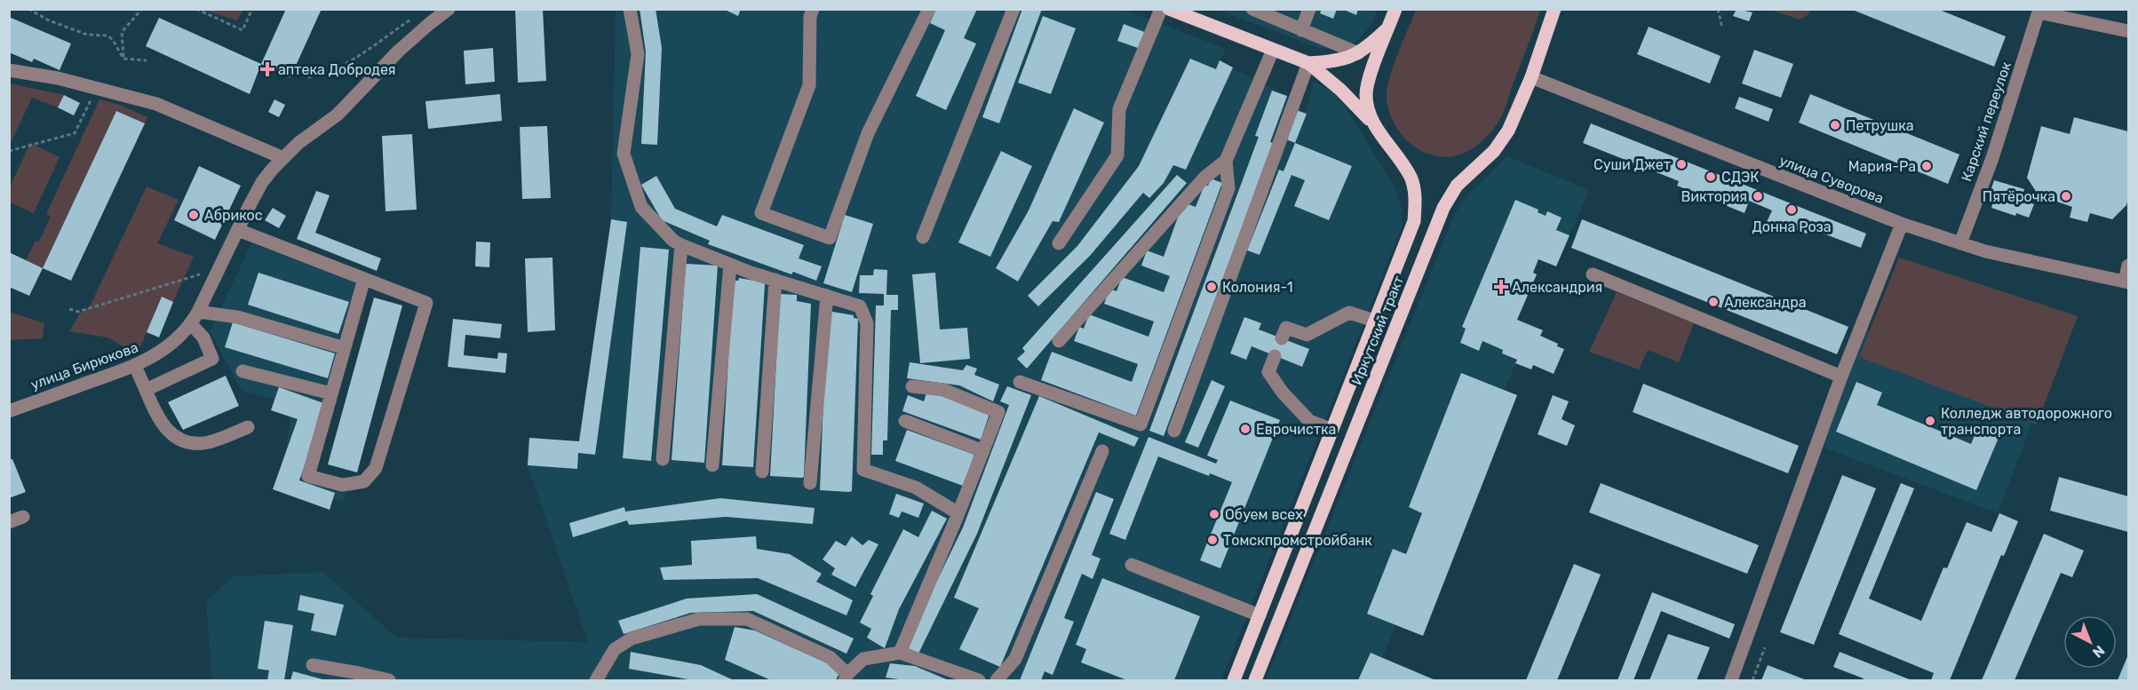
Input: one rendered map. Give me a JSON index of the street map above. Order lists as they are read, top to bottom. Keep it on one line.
{"streets":{"main road":["Иркутский тракт"],"street":["Карский переулок","улица Суворова","улица Бирюкова"]},"crossings":[["Карский переулок","улица Суворова"],["улица Суворова","Иркутский тракт"]],"places":{"health":["аптека Добродея","Александрия"],"other":["Петрушка","Суши Джет","Мария-Ра","СДЭК","Виктория","Пятёрочка","Донна Роза","Абрикос","Колония-1","Александра","Колледж автодорожного транспорта","Еврочистка","Обуем всех","Томскпромстройбанк"]},"north":"bottom right"}
